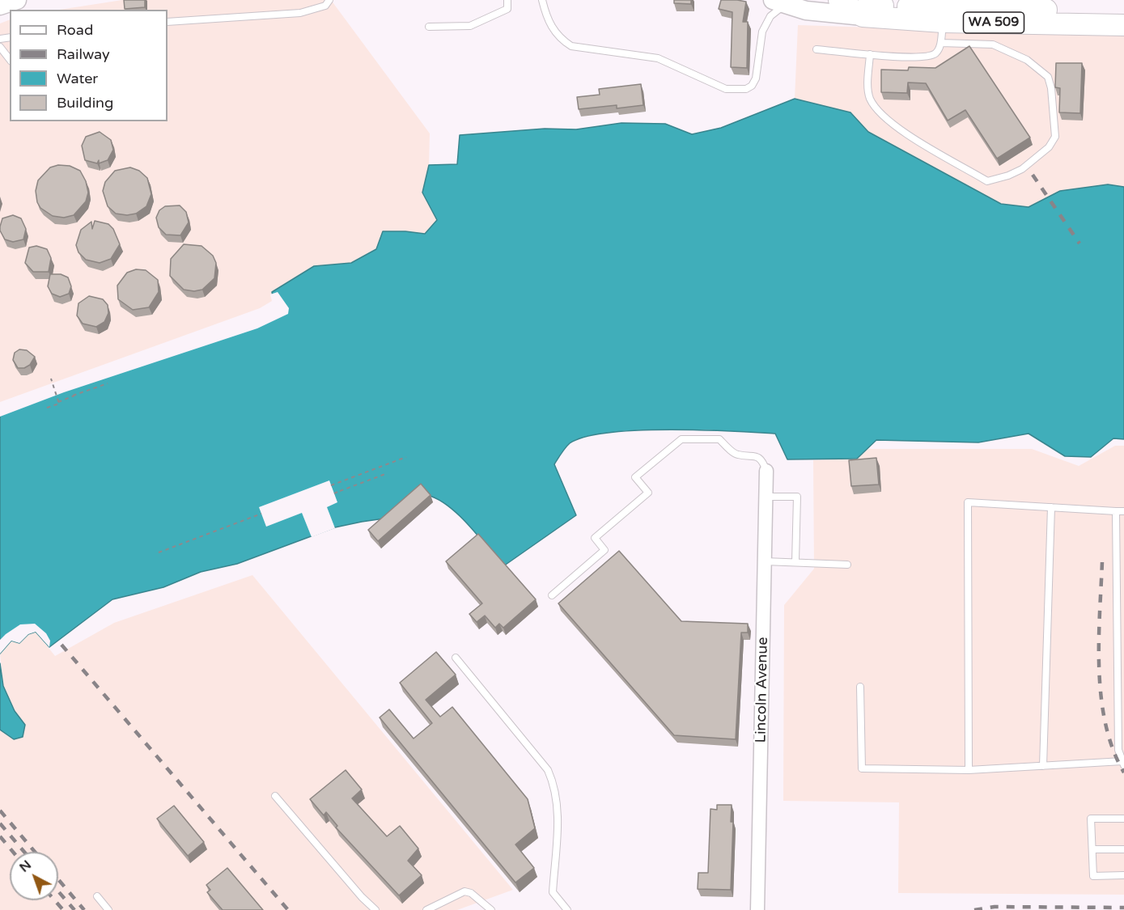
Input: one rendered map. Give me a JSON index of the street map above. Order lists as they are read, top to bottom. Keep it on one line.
{"streets":{"main road":["WA 509"],"street":["Lincoln Avenue"]},"legend":["Road","Railway","Water","Building"],"north":"top left"}
